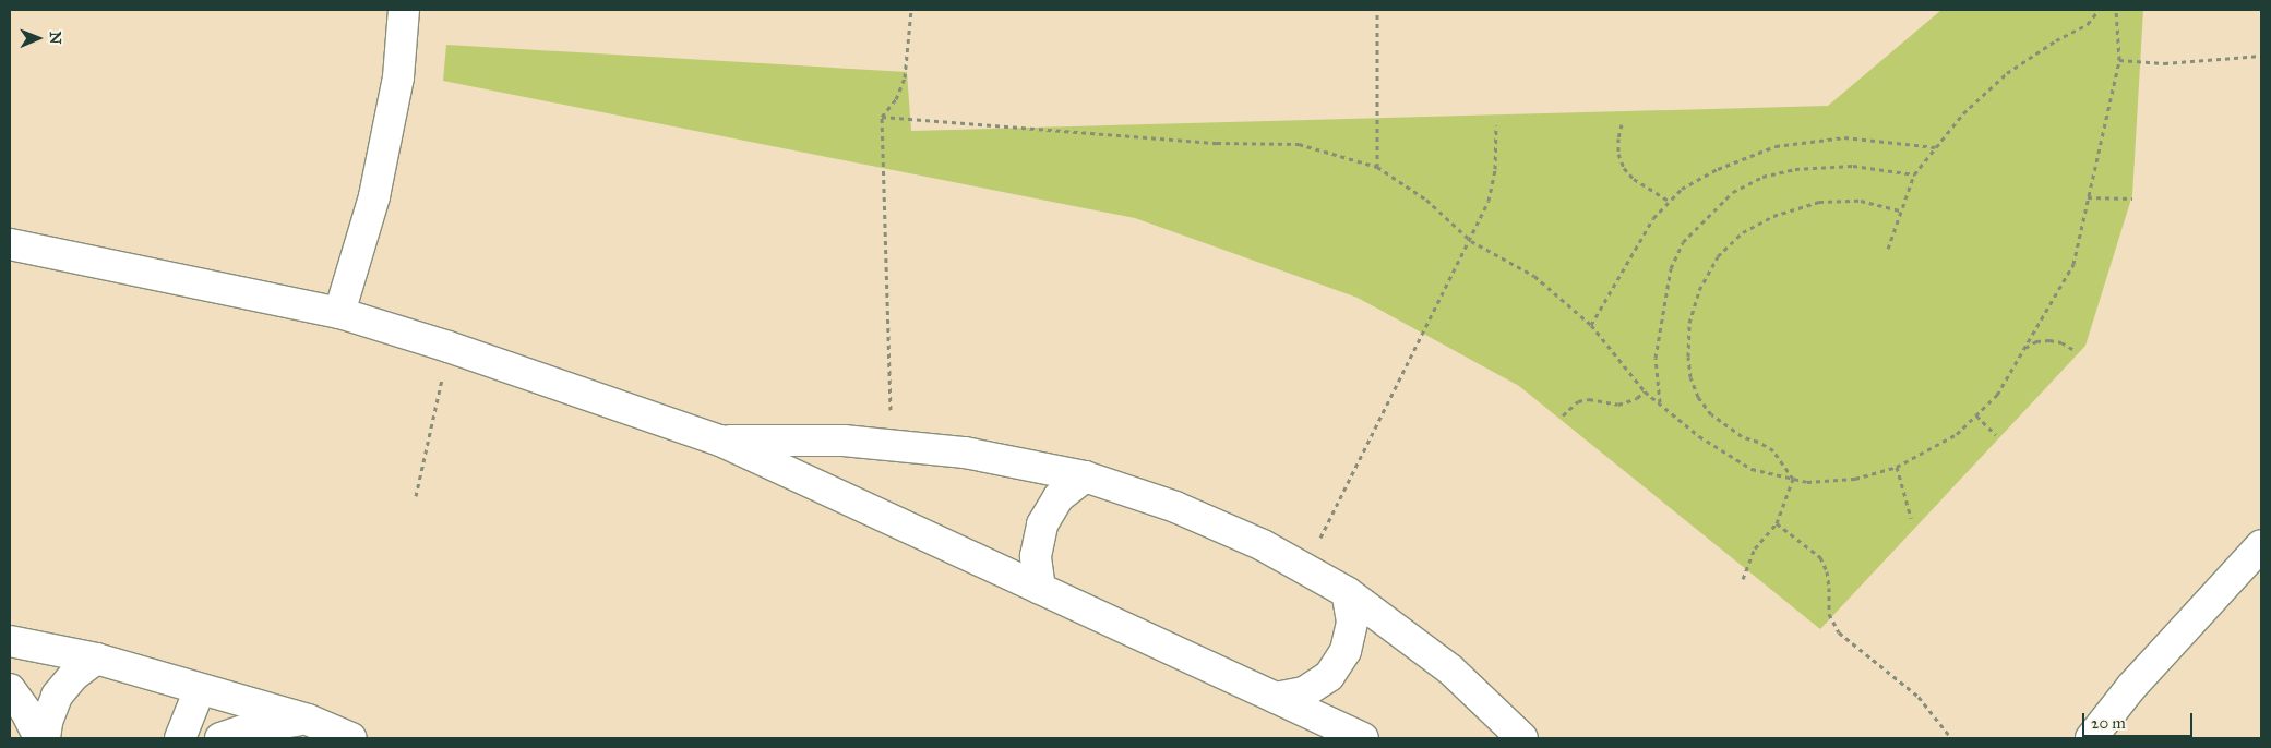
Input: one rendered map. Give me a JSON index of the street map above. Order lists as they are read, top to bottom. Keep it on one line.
{"scale_bar":"20 m","north":"right"}
